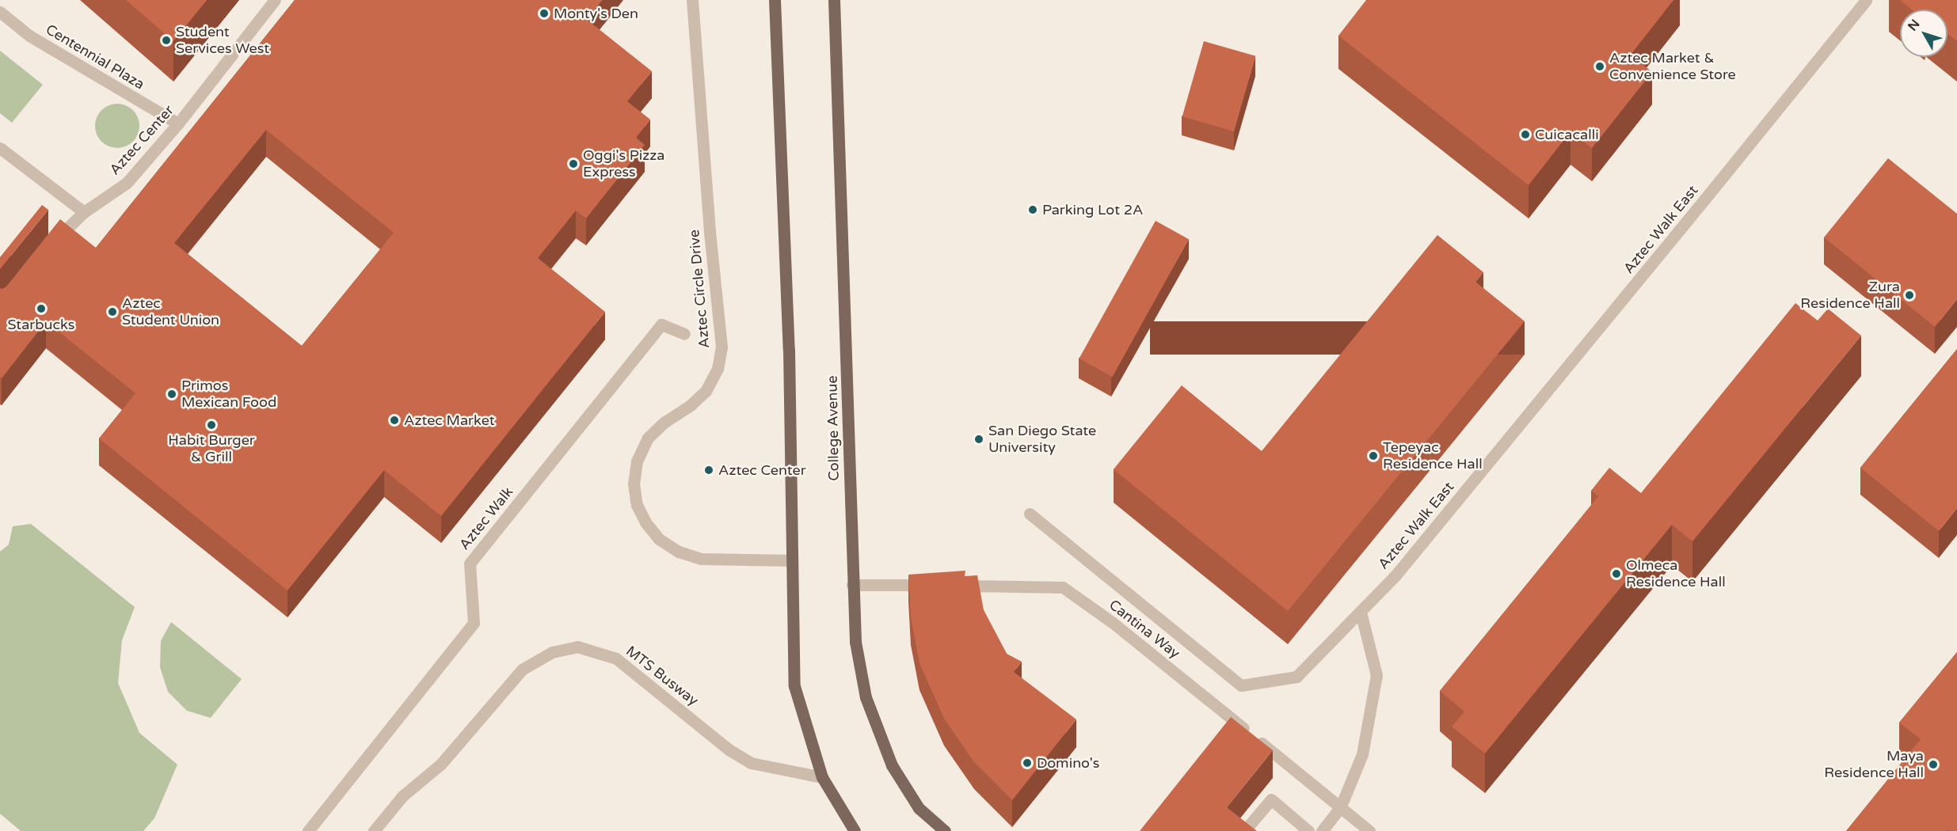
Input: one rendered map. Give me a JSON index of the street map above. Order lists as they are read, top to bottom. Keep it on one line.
{"streets":{"main road":["College Avenue"],"street":["Centennial Plaza","Aztec Center","Aztec Walk East","Aztec Circle Drive","Aztec Walk","Cantina Way","MTS Busway"]},"crossings":[["Centennial Plaza","Aztec Center"]],"places":["Monty's Den","Student Services West","Aztec Market & Convenience Store","Cuicacalli","Oggi's Pizza Express","Parking Lot 2A","Zura Residence Hall","Starbucks","Aztec Student Union","Primos Mexican Food","Aztec Market","Habit Burger & Grill","San Diego State University","Tepeyac Residence Hall","Aztec Center","Olmeca Residence Hall","Domino's","Maya Residence Hall"],"north":"top left"}
